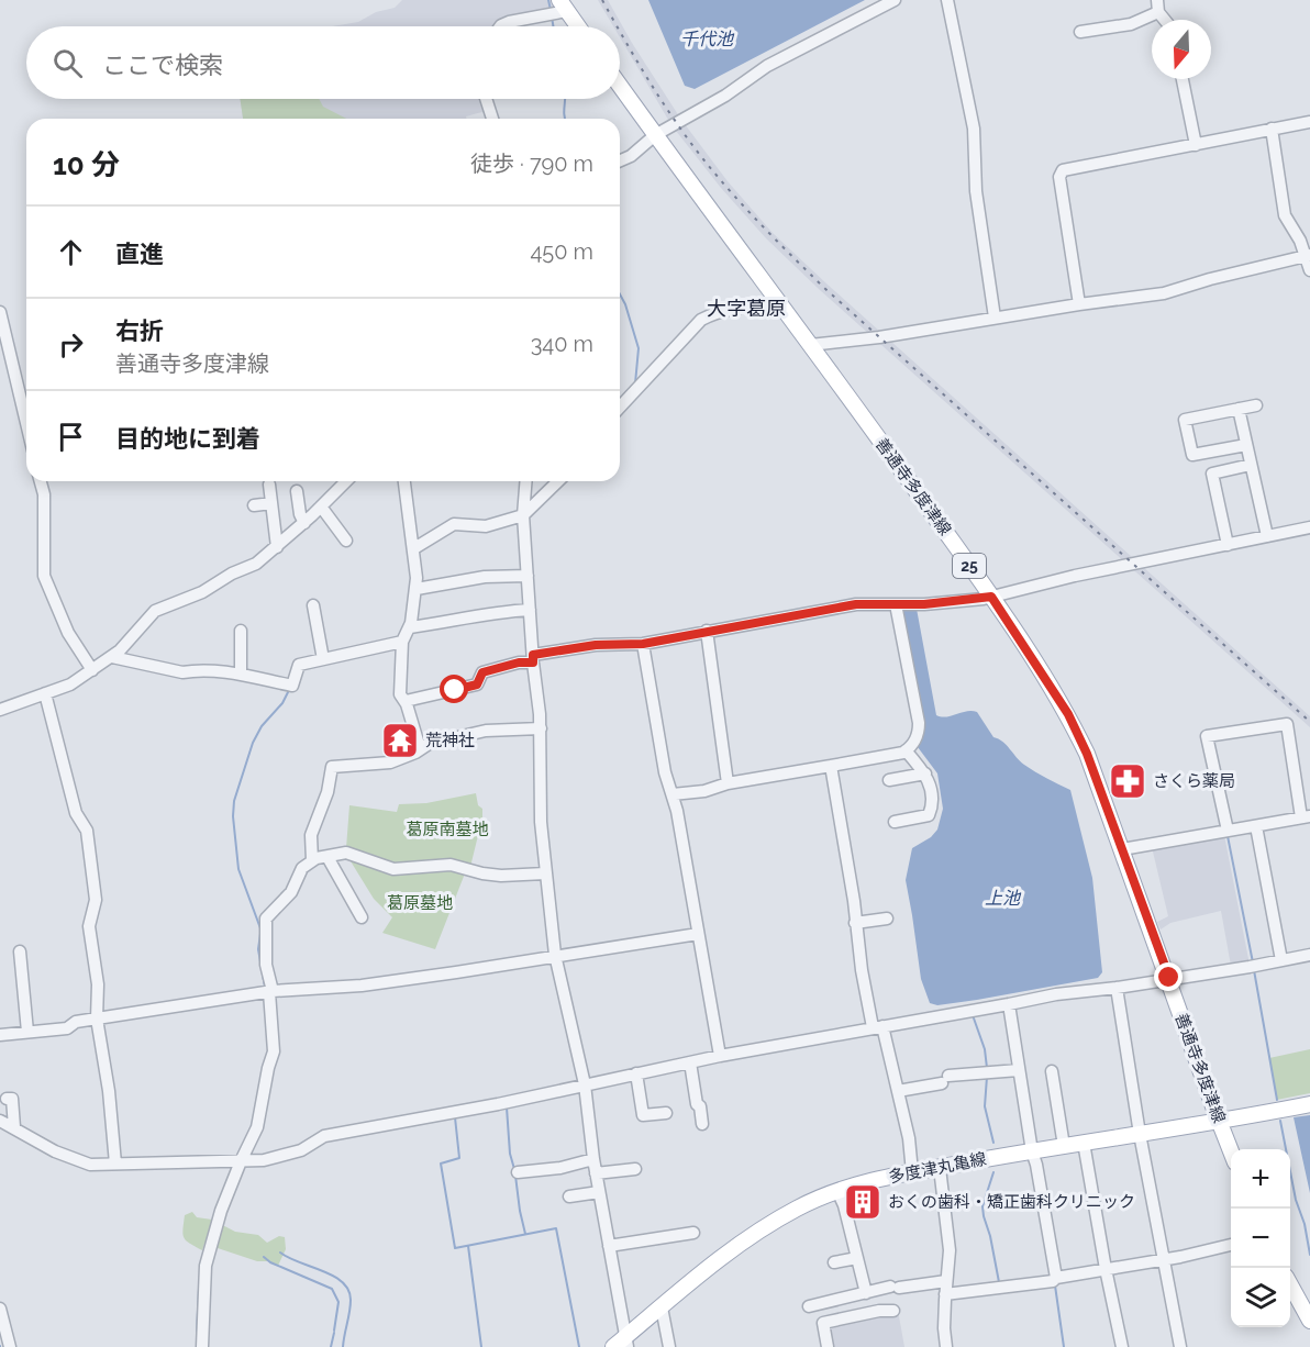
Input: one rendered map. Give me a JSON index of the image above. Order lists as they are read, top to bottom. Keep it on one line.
{"streets":{"main road":["善通寺多度津線","25","多度津丸亀線"]},"crossings":[["善通寺多度津線","多度津丸亀線"]],"districts":["大字葛原"],"water":["千代池","上池"],"parks":["葛原南墓地","葛原墓地"],"places":{"temple":["荒神社"],"pharmacy":["さくら薬局"],"building":["おくの歯科・矯正歯科クリニック"]},"north":"bottom","page":{"search":"ここで検索","heading":["10 分","徒歩 · 790 m"],"list":[["直進","450 m"],["右折","善通寺多度津線","340 m"],"目的地に到着"],"map_buttons":["+","−"]}}
